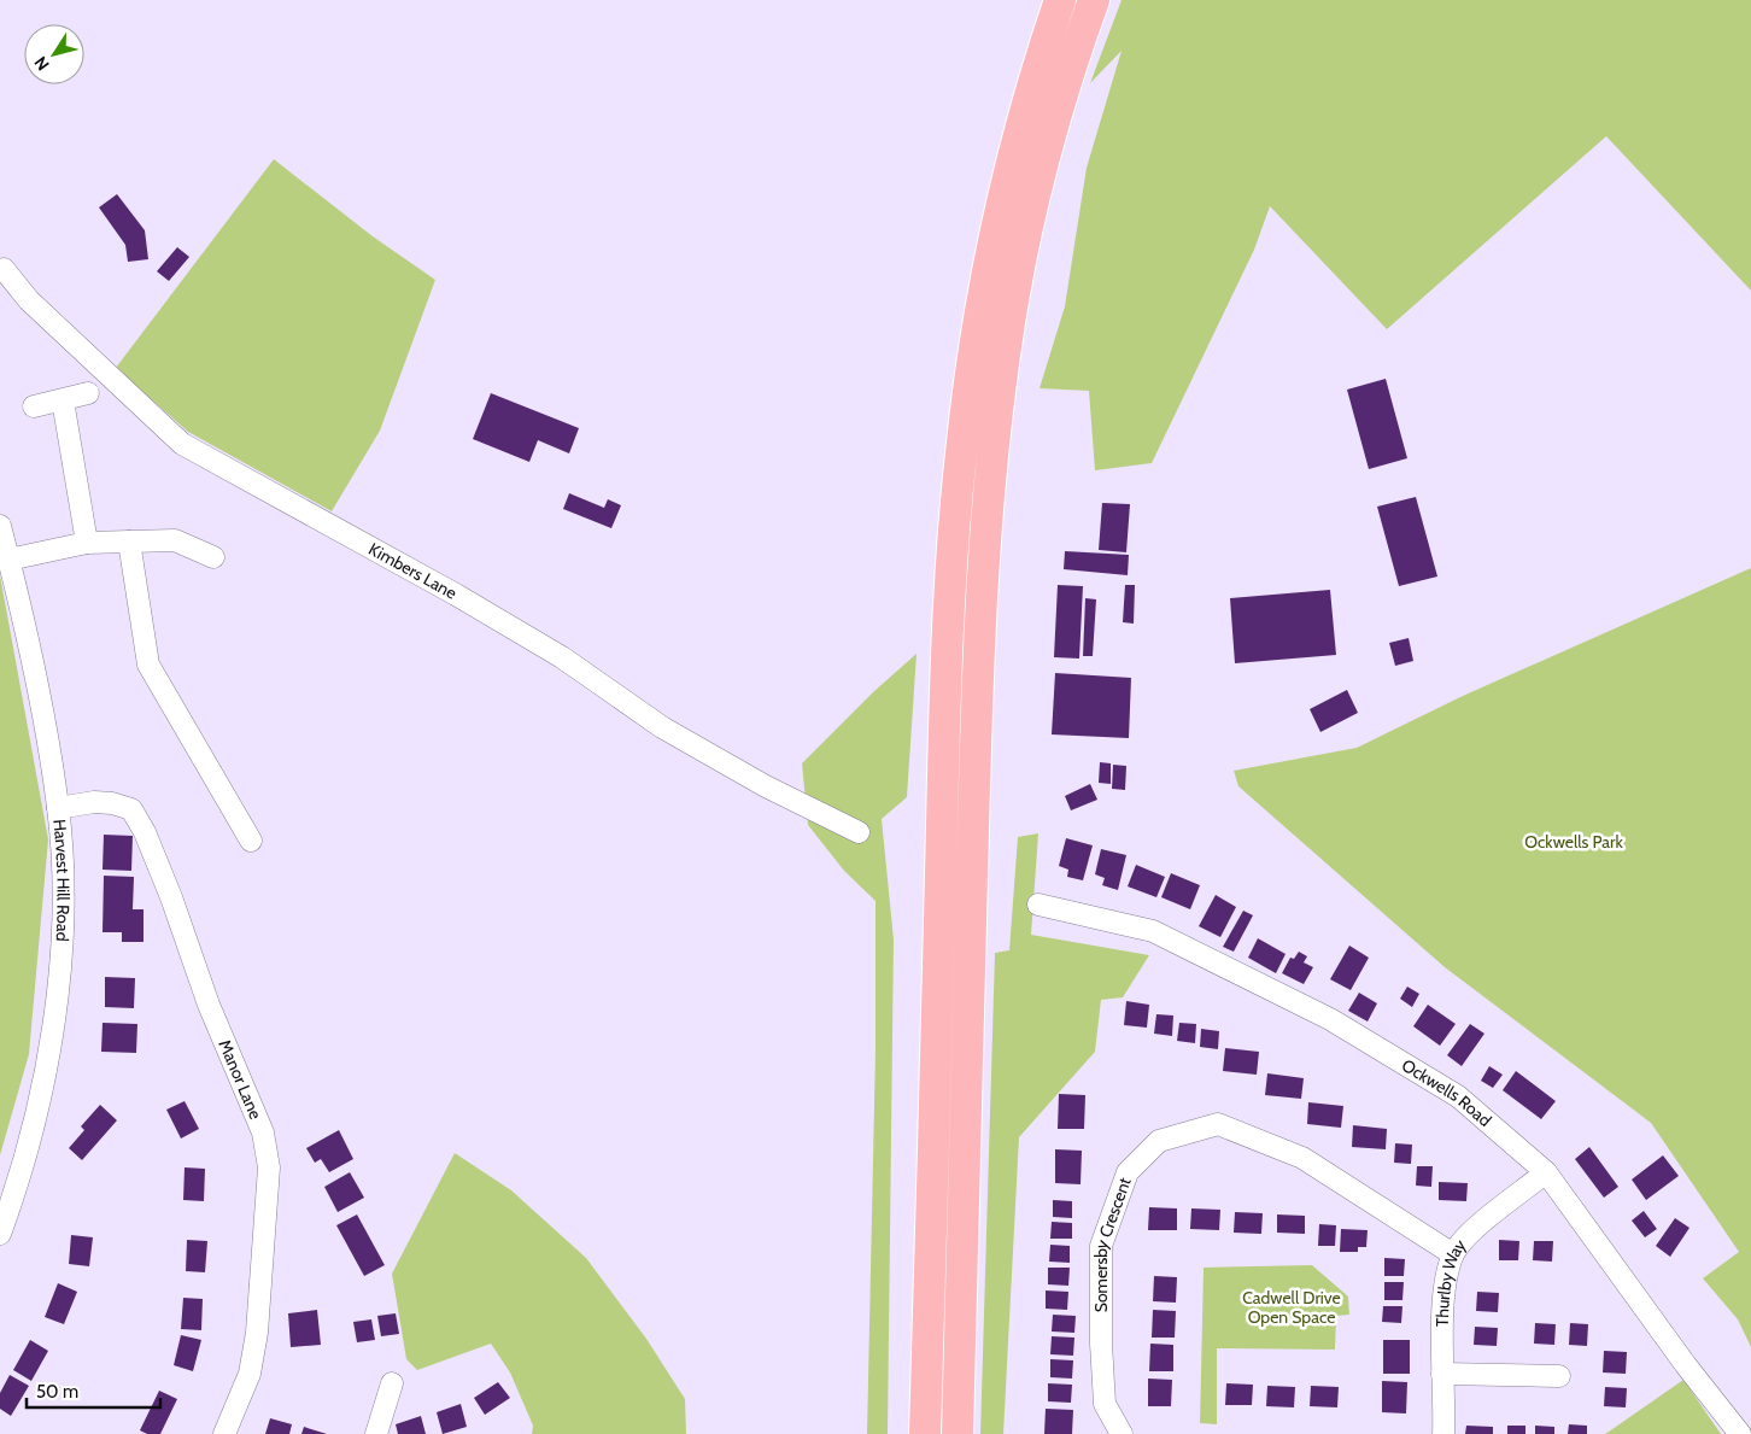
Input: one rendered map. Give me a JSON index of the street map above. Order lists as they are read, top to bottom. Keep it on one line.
{"streets":{"street":["Kimbers Lane","Harvest Hill Road","Manor Lane","Ockwells Road","Somersby Crescent","Thurlby Way"]},"crossings":[["Harvest Hill Road","Manor Lane"],["Ockwells Road","Thurlby Way"],["Somersby Crescent","Thurlby Way"]],"parks":["Ockwells Park","Cadwell Drive Open Space"],"scale_bar":"50 m","north":"bottom left"}
